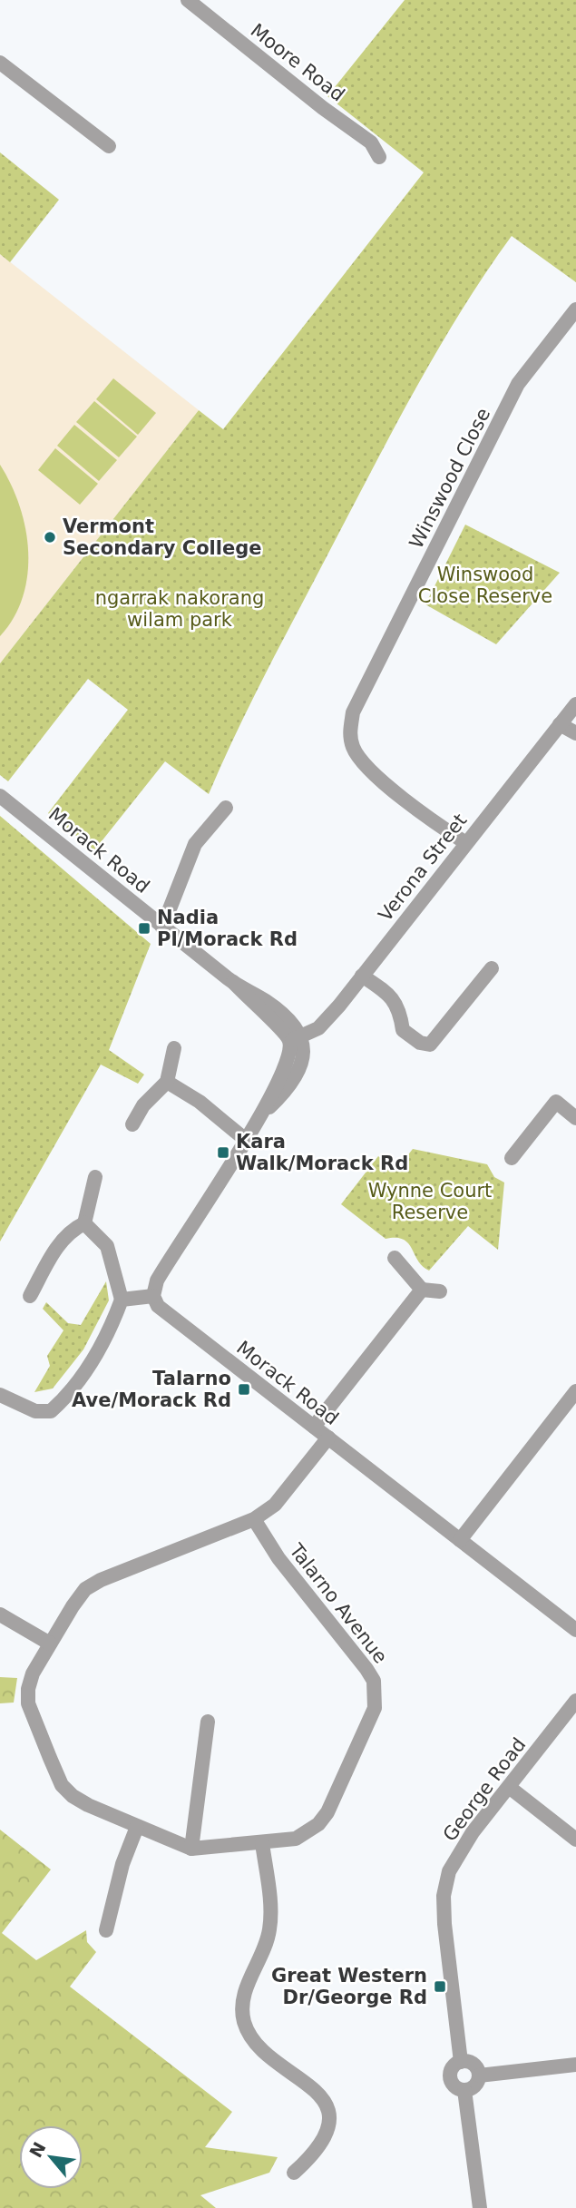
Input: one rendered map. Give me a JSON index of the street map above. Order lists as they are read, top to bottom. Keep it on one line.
{"streets":{"street":["Moore Road","Winswood Close","Morack Road","Verona Street","Talarno Avenue","George Road"]},"crossings":[["Winswood Close","Verona Street"],["Morack Road","Verona Street"],["Morack Road","Talarno Avenue"]],"parks":["Winswood Close Reserve","ngarrak nakorang wilam park","Wynne Court Reserve"],"places":{"other":["Vermont Secondary College"],"transit":["Nadia Pl/Morack Rd","Kara Walk/Morack Rd","Talarno Ave/Morack Rd","Great Western Dr/George Rd"]},"north":"top left"}
